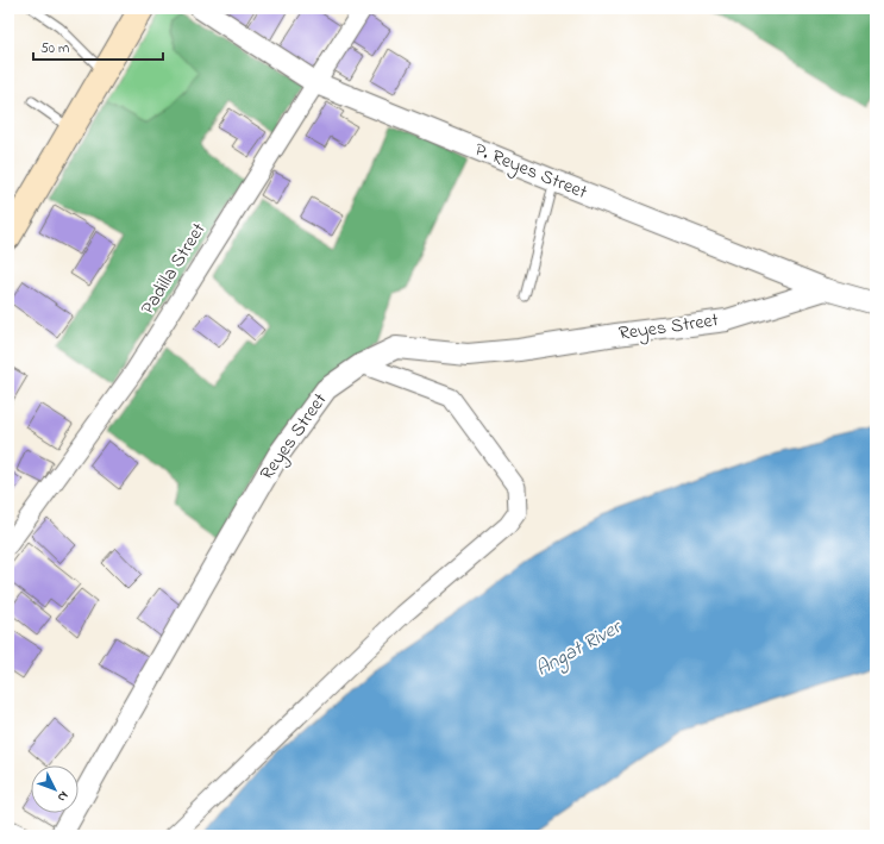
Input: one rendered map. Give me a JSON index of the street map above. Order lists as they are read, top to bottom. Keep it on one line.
{"streets":{"street":["P. Reyes Street","Padilla Street","Reyes Street"]},"crossings":[["P. Reyes Street","Padilla Street"],["P. Reyes Street","Reyes Street"]],"water":["Angat River"],"scale_bar":"50 m","north":"bottom right"}
